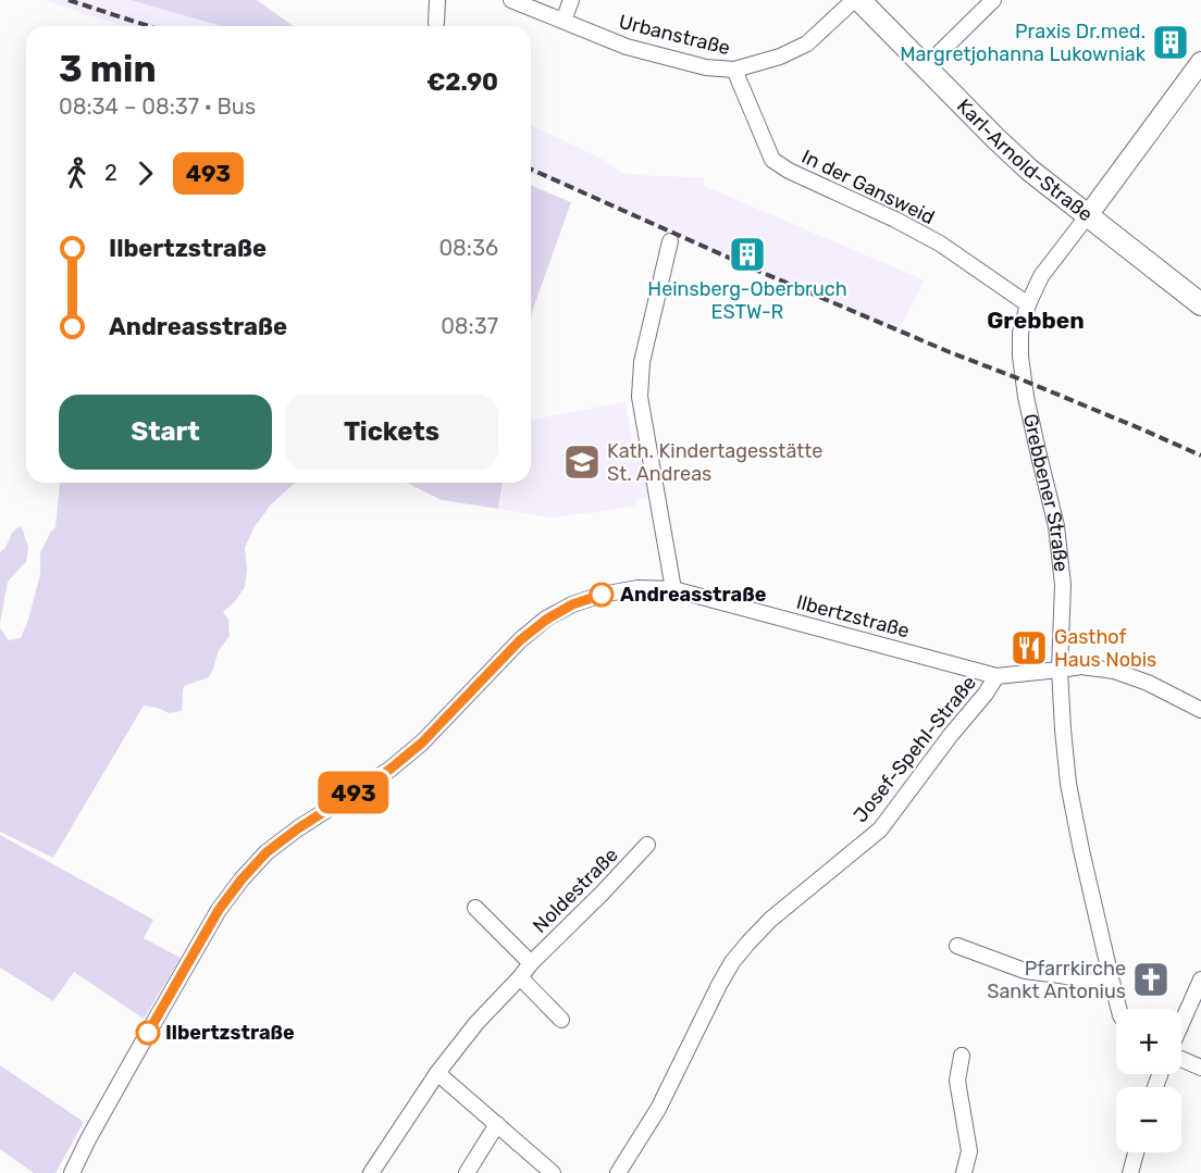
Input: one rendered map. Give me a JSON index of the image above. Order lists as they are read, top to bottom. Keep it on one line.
{"streets":{"main road":["Karl-Arnold-Straße"],"street":["Urbanstraße","In der Gansweid","Grebbener Straße","Ilbertzstraße","Josef-Spehl-Straße","Noldestraße"]},"crossings":[["Urbanstraße","In der Gansweid"],["Karl-Arnold-Straße","Grebbener Straße"],["In der Gansweid","Grebbener Straße"],["Grebbener Straße","Josef-Spehl-Straße"],["Ilbertzstraße","Josef-Spehl-Straße"]],"districts":["Grebben"],"places":{"building":["Praxis Dr.med. Margretjohanna Lukowniak","Heinsberg-Oberbruch ESTW-R"],"school or university":["Kath. Kindertagesstätte St. Andreas"],"other":["Andreasstraße","Ilbertzstraße"],"restaurant":["Gasthof Haus Nobis"],"church":["Pfarrkirche Sankt Antonius"]},"lines":["bus line 493"],"page":{"on_map":"493","heading":["3 min","08:34 – 08:37 · Bus","€2.90"],"legs":["2","493"],"list":[{"name":"Ilbertzstraße","value":"08:36"},{"name":"Andreasstraße","value":"08:37"}],"buttons":["Start","Tickets"],"map_buttons":["+","−"]}}
